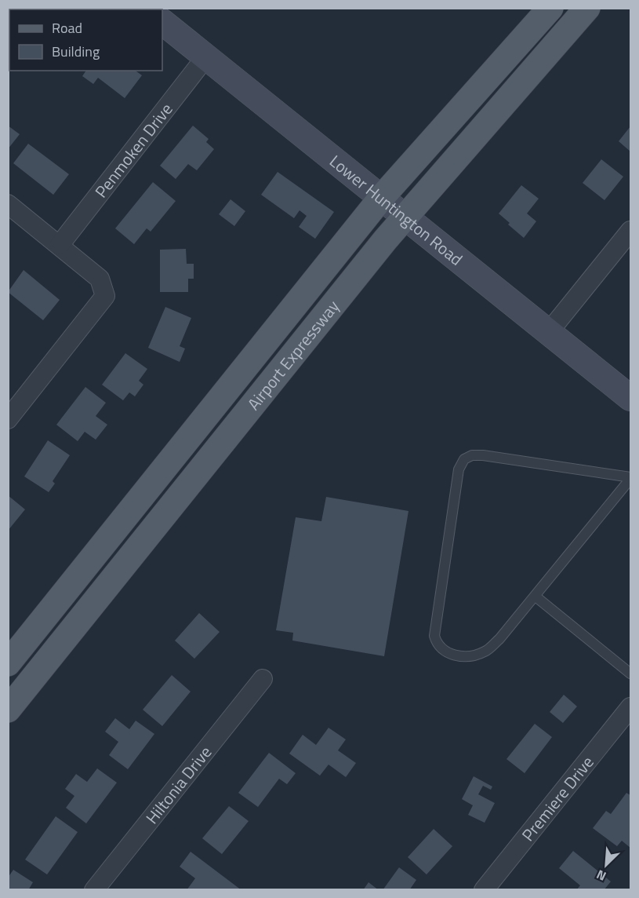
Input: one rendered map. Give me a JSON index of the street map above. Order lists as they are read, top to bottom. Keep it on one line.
{"streets":{"main road":["Lower Huntington Road","Airport Expressway"],"street":["Penmoken Drive","Hiltonia Drive","Premiere Drive"]},"crossings":[["Penmoken Drive","Lower Huntington Road"],["Lower Huntington Road","Airport Expressway"]],"legend":["Road","Building"],"north":"bottom left"}
